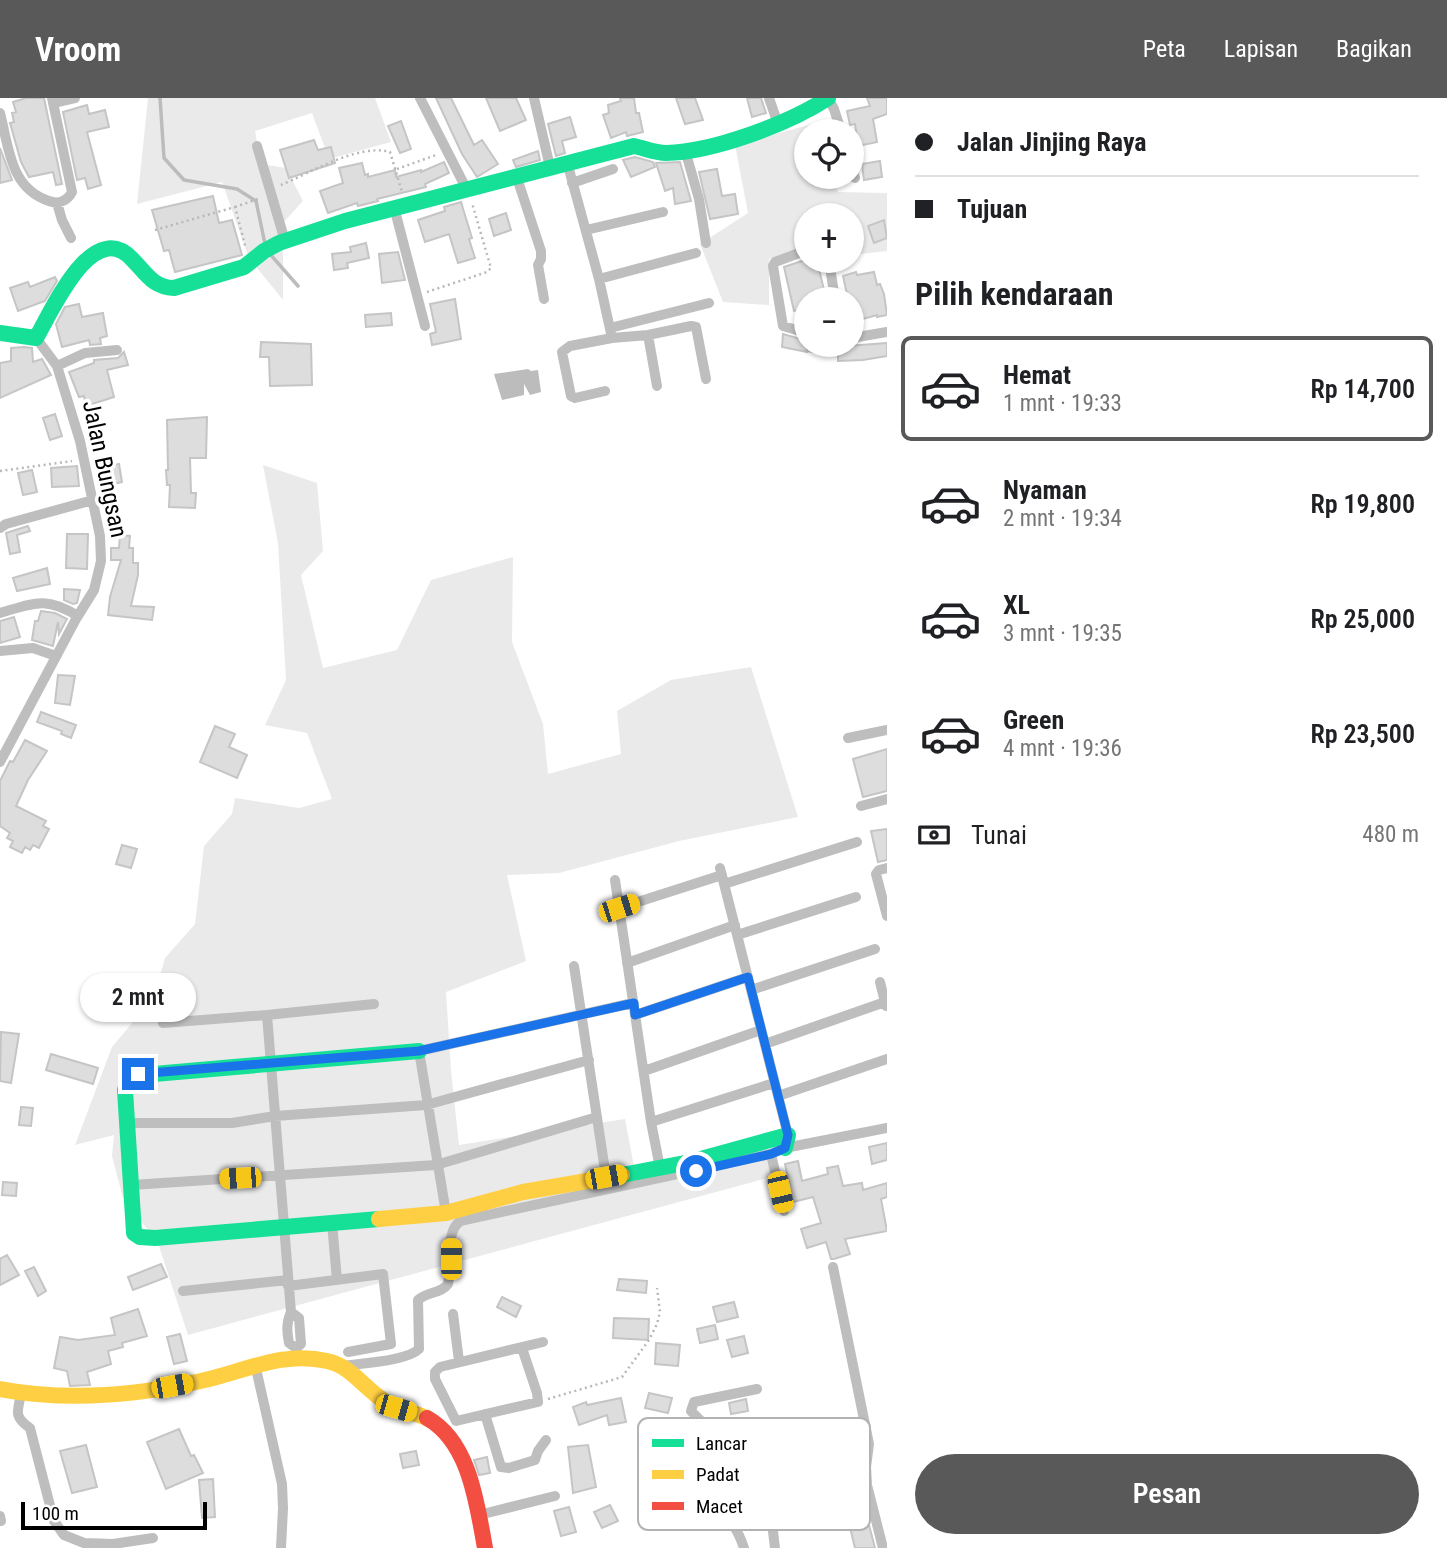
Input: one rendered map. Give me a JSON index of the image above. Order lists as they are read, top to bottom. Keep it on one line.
{"streets":{"street":["Jalan Bungsan"]},"legend":["Lancar","Padat","Macet"],"scale_bar":"100 m","page":{"header":"Vroom","nav":["Peta","Lapisan","Bagikan"],"banner":["Jalan Jinjing Raya","Tujuan"],"map_buttons":["+","−"],"heading":"Pilih kendaraan","list":[{"name":"Hemat","note":"1 mnt · 19:33","value":"Rp 14,700"},{"name":"Nyaman","note":"2 mnt · 19:34","value":"Rp 19,800"},{"name":"XL","note":"3 mnt · 19:35","value":"Rp 25,000"},{"name":"Green","note":"4 mnt · 19:36","value":"Rp 23,500"}],"pay":["Tunai","480 m"],"bubble":"2 mnt","buttons":"Pesan","scale":"100 m"}}
